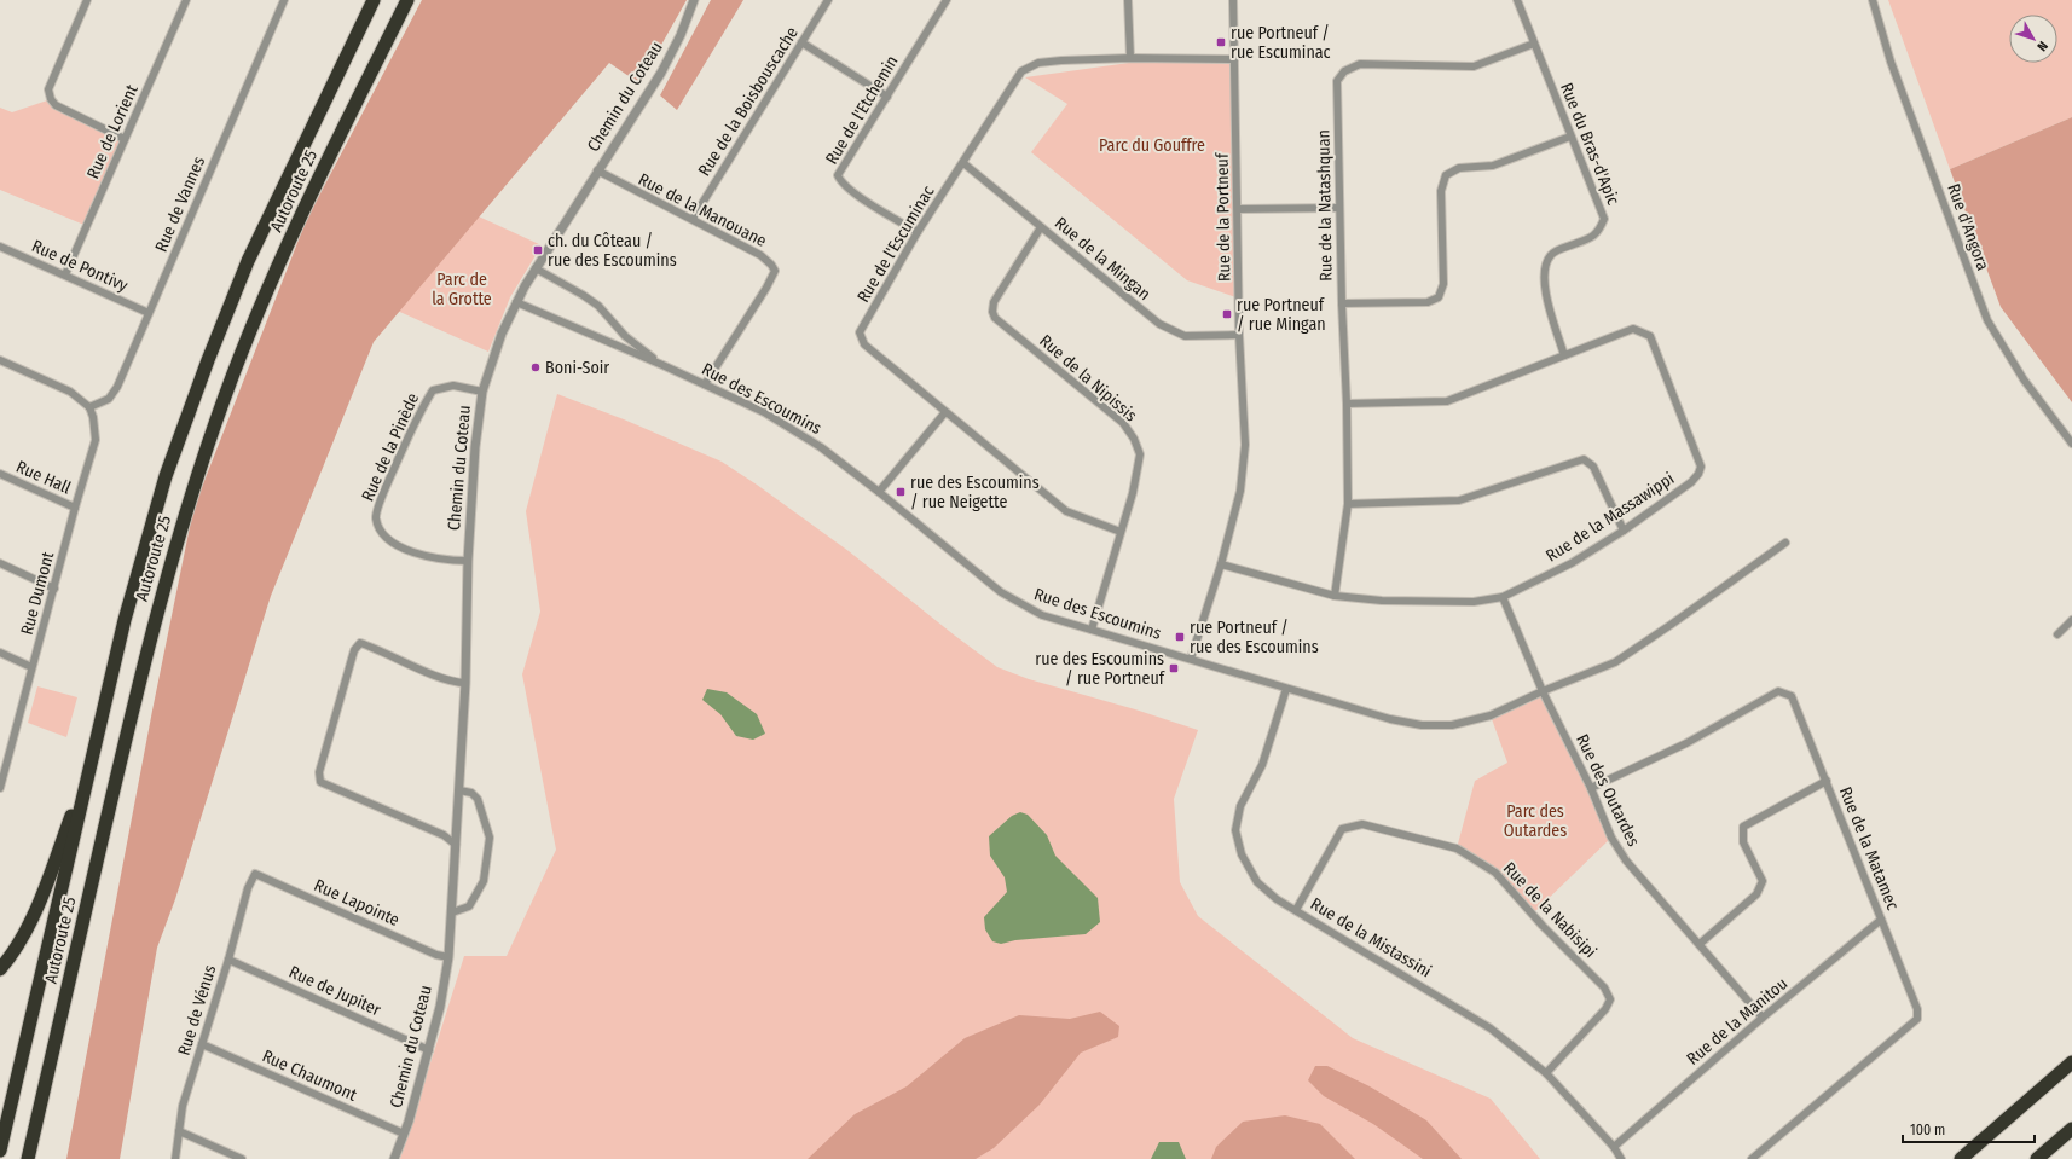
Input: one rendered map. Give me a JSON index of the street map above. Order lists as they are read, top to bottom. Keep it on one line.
{"streets":{"highway":["Autoroute 25"],"street":["Chemin du Coteau","Rue de la Boisbouscache","Rue de l'Etchemin","Rue de Lorient","Rue du Bras-d'Apic","Rue de Vannes","Rue de la Natashquan","Rue de la Manouane","Rue de la Portneuf","Rue d'Angora","Rue de l'Escuminac","Rue de la Mingan","Rue de Pontivy","Rue de la Nipissis","Rue des Escoumins","Rue de la Pinède","Rue Hall","Rue de la Massawippi","Rue Dumont","Rue des Outardes","Rue de la Matamec","Rue Lapointe","Rue de la Nabisipi","Rue de la Mistassini","Rue de Jupiter","Rue de Vénus","Rue de la Manitou","Rue Chaumont"]},"crossings":[["Chemin du Coteau","Rue de la Manouane"],["Chemin du Coteau","Rue des Escoumins"],["Chemin du Coteau","Rue de la Pinède"],["Chemin du Coteau","Rue Lapointe"],["Chemin du Coteau","Rue de Jupiter"],["Chemin du Coteau","Rue Chaumont"],["Rue de la Boisbouscache","Rue de la Manouane"],["Rue de l'Etchemin","Rue de l'Escuminac"],["Rue de Lorient","Rue de Pontivy"],["Rue du Bras-d'Apic","Rue de la Natashquan"],["Rue du Bras-d'Apic","Rue de la Massawippi"],["Rue de Vannes","Rue de Pontivy"],["Rue de Vannes","Rue Dumont"],["Rue de la Natashquan","Rue de la Massawippi"],["Rue de la Manouane","Rue des Escoumins"],["Rue de la Portneuf","Rue de l'Escuminac"],["Rue de la Portneuf","Rue de la Mingan"],["Rue de la Portneuf","Rue des Escoumins"],["Rue de la Portneuf","Rue de la Massawippi"],["Rue de l'Escuminac","Rue de la Mingan"],["Rue de l'Escuminac","Rue de la Nipissis"],["Rue de la Mingan","Rue de la Nipissis"],["Rue de la Nipissis","Rue des Escoumins"],["Rue des Escoumins","Rue des Outardes"],["Rue des Escoumins","Rue de la Mistassini"],["Rue Hall","Rue Dumont"],["Rue de la Massawippi","Rue des Outardes"],["Rue des Outardes","Rue de la Matamec"],["Rue des Outardes","Rue de la Manitou"],["Rue de la Matamec","Rue de la Manitou"],["Rue Lapointe","Rue de Vénus"],["Rue de la Nabisipi","Rue de la Mistassini"],["Rue de la Mistassini","Rue de la Manitou"],["Rue de Jupiter","Rue de Vénus"],["Rue de Vénus","Rue Chaumont"]],"parks":["Parc du Gouffre","Parc de la Grotte","Parc des Outardes"],"places":{"transit":["rue Portneuf / rue Escuminac","ch. du Côteau / rue des Escoumins","rue Portneuf / rue Mingan","rue des Escoumins / rue Neigette","rue Portneuf / rue des Escoumins","rue des Escoumins / rue Portneuf"],"other":["Boni-Soir"]},"scale_bar":"100 m","north":"bottom right"}
